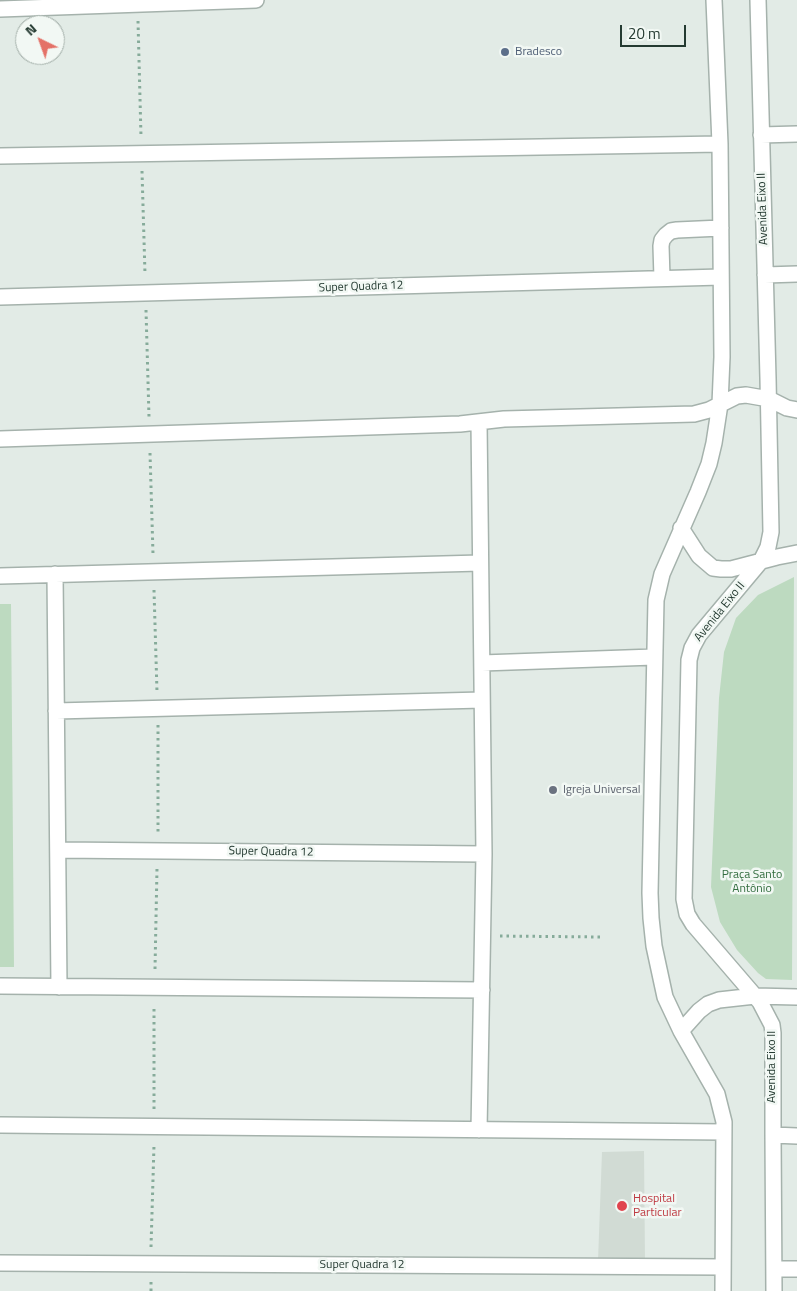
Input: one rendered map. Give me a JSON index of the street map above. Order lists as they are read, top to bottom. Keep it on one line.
{"streets":{"street":["Avenida Eixo II","Super Quadra 12"]},"parks":["Praça Santo Antônio"],"places":["Bradesco","Igreja Universal","Hospital Particular"],"scale_bar":"20 m","north":"top left"}
